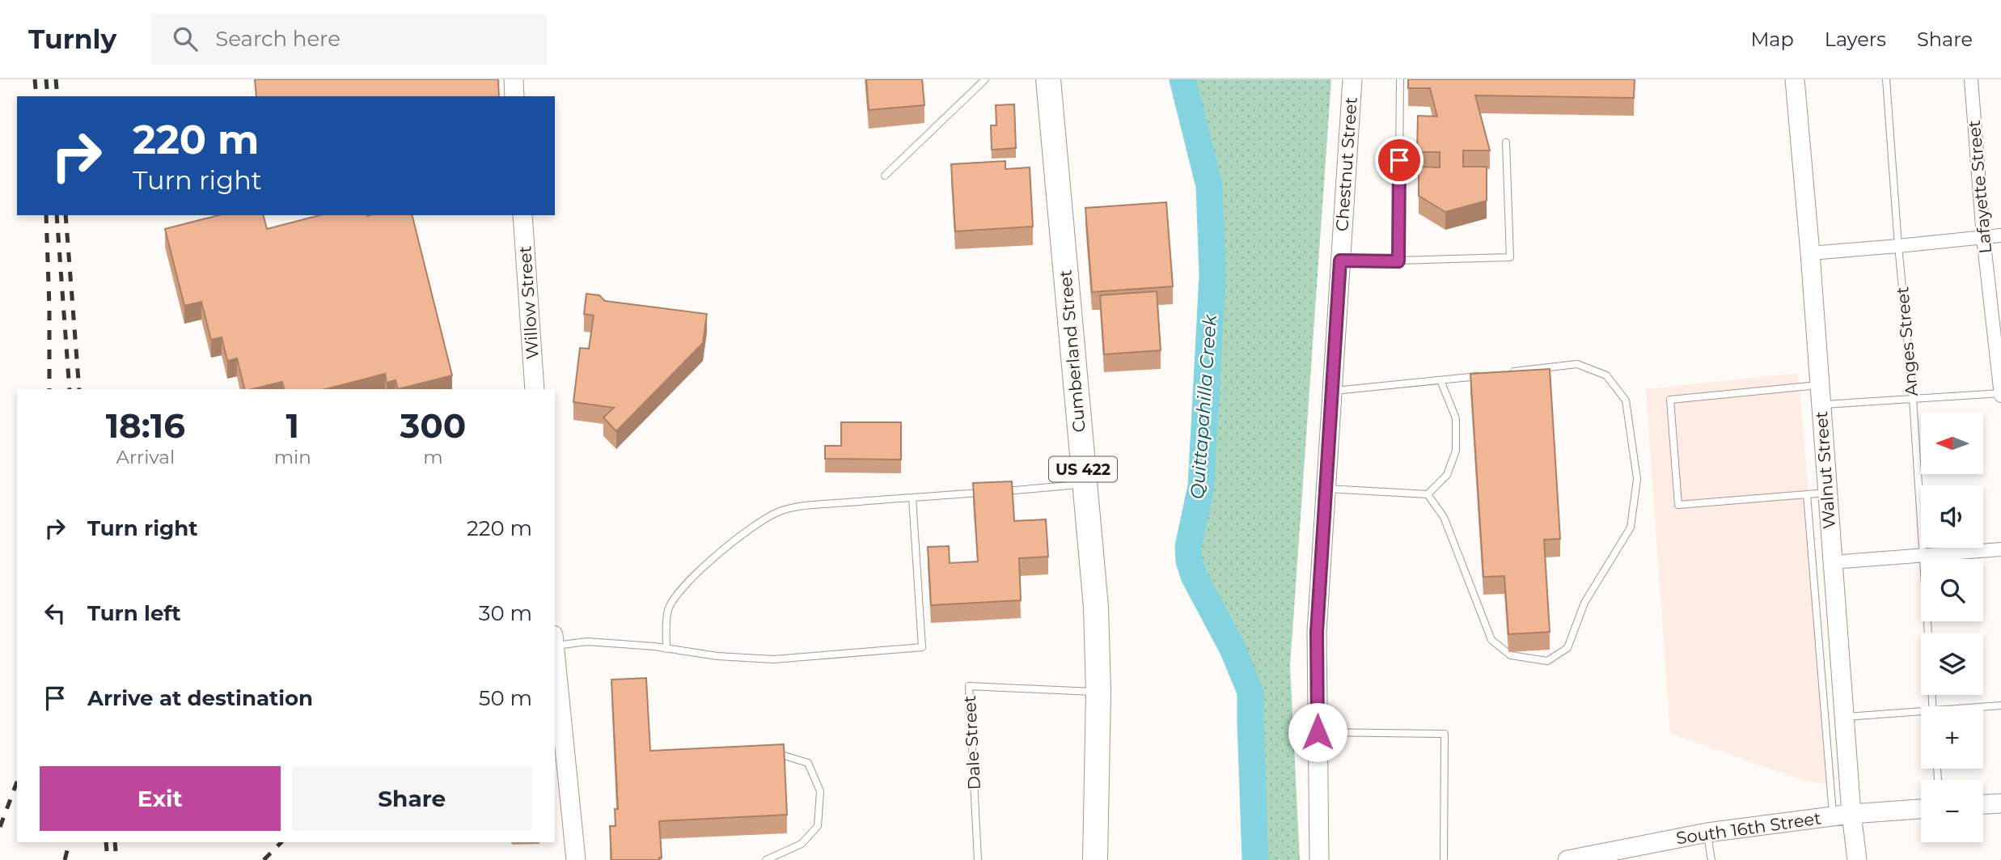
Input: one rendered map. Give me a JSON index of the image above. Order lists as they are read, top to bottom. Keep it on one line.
{"streets":{"highway":["Cumberland Street","US 422"],"street":["Chestnut Street","Lafayette Street","Willow Street","Walnut Street","South 16th Street"],"lane":["Anges Street","Dale Street"]},"crossings":[["Cumberland Street","Dale Street"],["Walnut Street","South 16th Street"]],"water":["Quittapahilla Creek"],"north":"left","page":{"header":"Turnly","search":"Search here","nav":["Map","Layers","Share"],"turn":["220 m","Turn right"],"eta":["18:16","Arrival","1","min","300","m"],"map_buttons":["+","−"],"list":[{"name":"Turn right","value":"220 m"},{"name":"Turn left","value":"30 m"},{"name":"Arrive at destination","value":"50 m"}],"buttons":["Exit","Share"]}}
